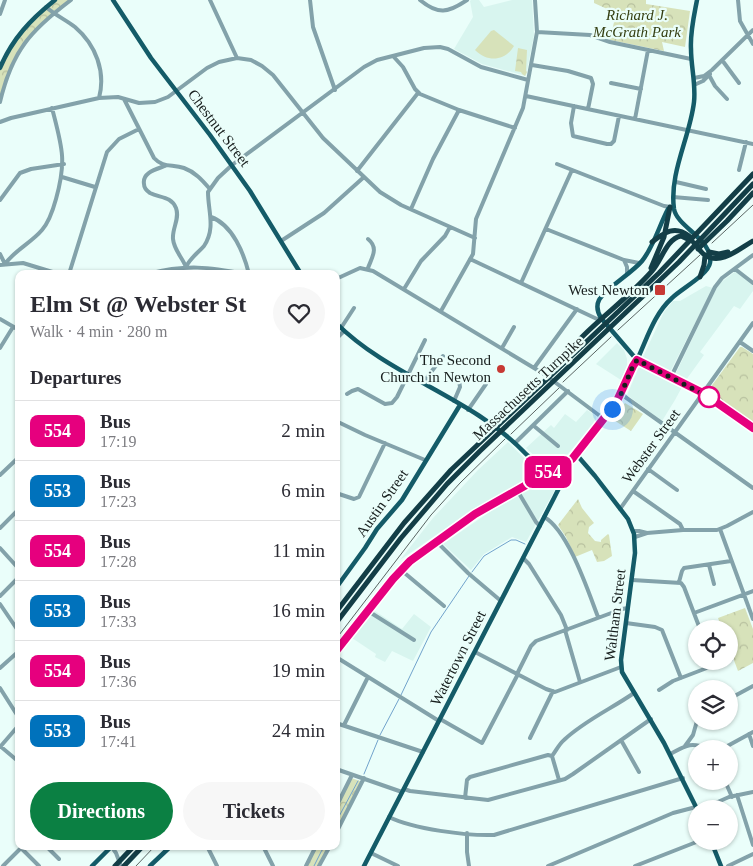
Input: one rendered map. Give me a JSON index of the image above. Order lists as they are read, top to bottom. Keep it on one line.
{"streets":{"highway":["Massachusetts Turnpike"],"main road":["Chestnut Street","Austin Street","Waltham Street","Watertown Street"],"street":["Webster Street"]},"parks":["Richard J. McGrath Park"],"places":{"transit":["West Newton"],"other":["The Second Church in Newton"]},"lines":["bus line 554"],"page":{"on_map":"554","heading":[["Elm St @ Webster St","Walk · 4 min · 280 m"],"Departures"],"list":[{"mark":"554","name":"Bus","note":"17:19","value":"2 min"},{"mark":"553","name":"Bus","note":"17:23","value":"6 min"},{"mark":"554","name":"Bus","note":"17:28","value":"11 min"},{"mark":"553","name":"Bus","note":"17:33","value":"16 min"},{"mark":"554","name":"Bus","note":"17:36","value":"19 min"},{"mark":"553","name":"Bus","note":"17:41","value":"24 min"}],"map_buttons":["+","−"],"buttons":["Directions","Tickets"]}}
